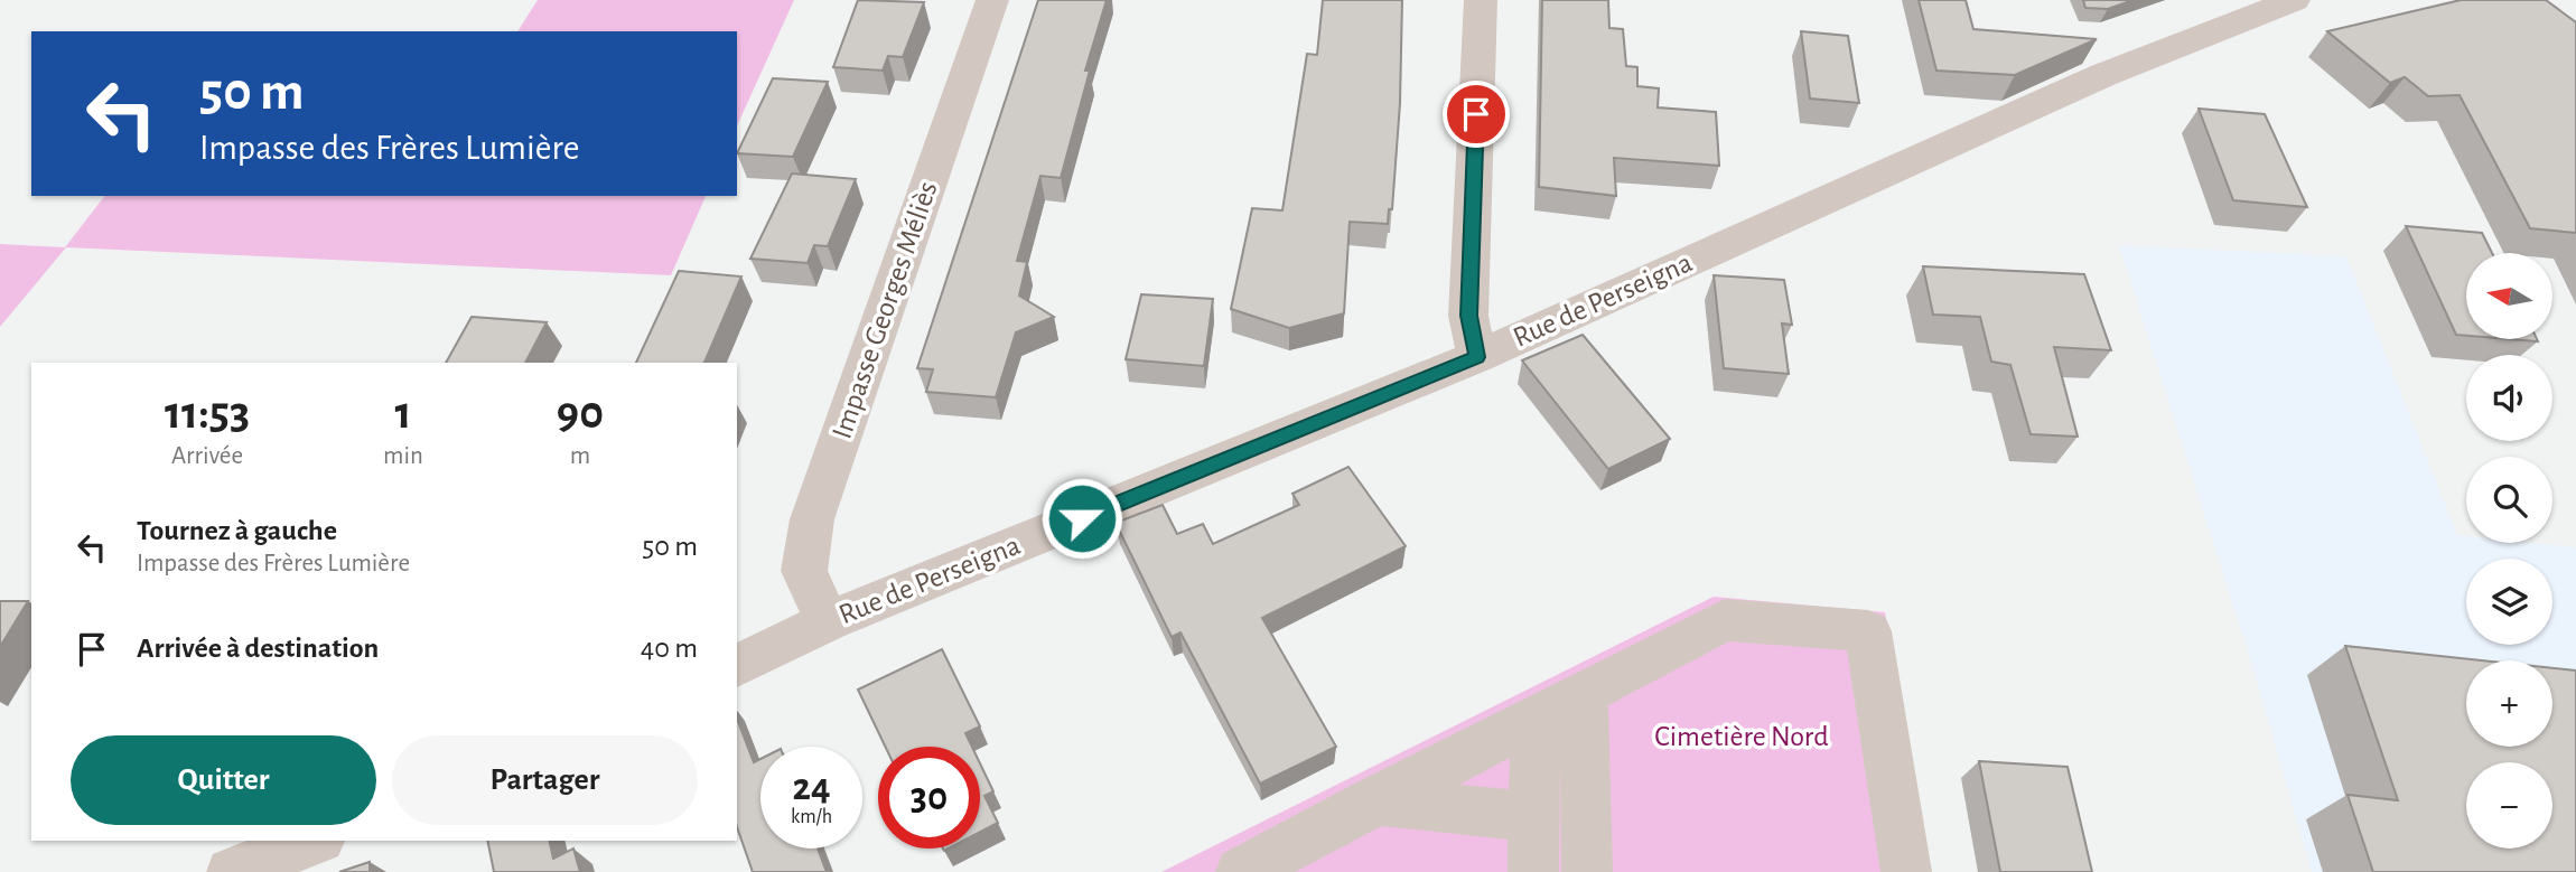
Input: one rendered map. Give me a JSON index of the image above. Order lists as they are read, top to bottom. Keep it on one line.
{"streets":{"street":["Rue de Perseigna","Impasse Georges Méliès"]},"crossings":[["Rue de Perseigna","Impasse Georges Méliès"]],"parks":["Cimetière Nord"],"north":"left","page":{"turn":["50 m","Impasse des Frères Lumière"],"map_buttons":["+","−"],"eta":["11:53","Arrivée","1","min","90","m"],"list":[{"name":"Tournez à gauche","note":"Impasse des Frères Lumière","value":"50 m"},{"name":"Arrivée à destination","value":"40 m"}],"buttons":["Quitter","Partager"],"speed":"24 km/h","limit":"30"}}
